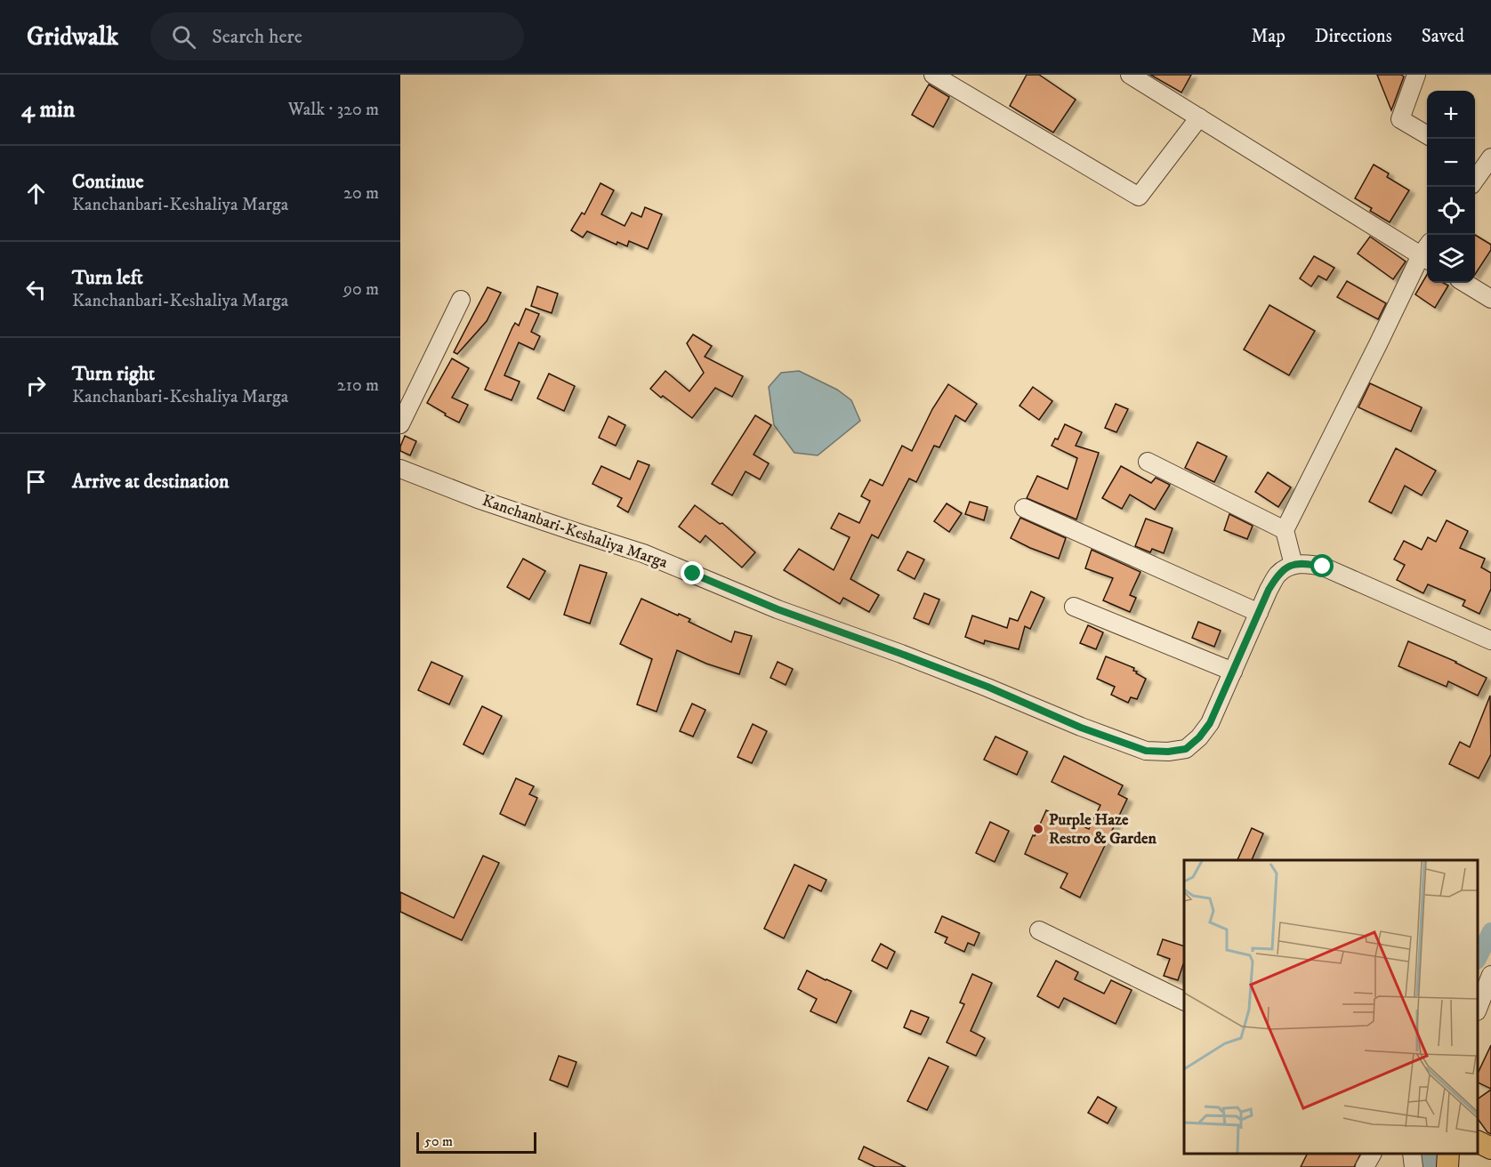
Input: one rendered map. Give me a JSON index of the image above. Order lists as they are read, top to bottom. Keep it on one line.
{"streets":{"street":["Kanchanbari-Keshaliya Marga"]},"places":["Purple Haze Restro & Garden"],"scale_bar":"50 m","page":{"header":"Gridwalk","search":"Search here","nav":["Map","Directions","Saved"],"heading":["4 min","Walk · 320 m"],"map_buttons":["+","−"],"list":[["Continue","Kanchanbari-Keshaliya Marga","20 m"],["Turn left","Kanchanbari-Keshaliya Marga","90 m"],["Turn right","Kanchanbari-Keshaliya Marga","210 m"],"Arrive at destination"],"scale":"50 m"}}
